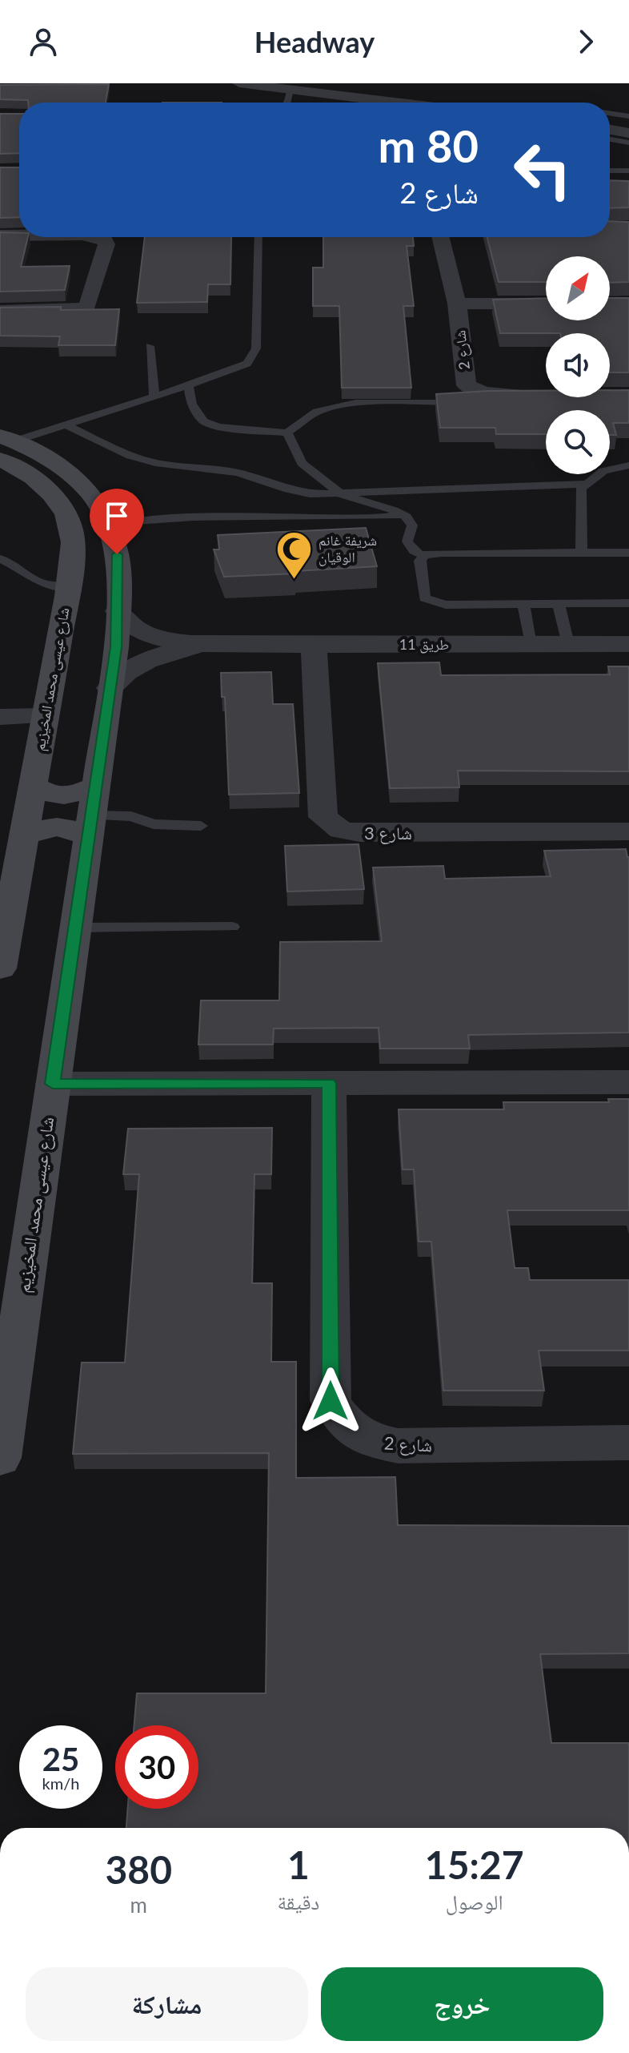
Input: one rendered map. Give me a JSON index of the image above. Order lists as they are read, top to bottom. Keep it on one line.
{"streets":{"street":["شارع 2","طريق 11","شارع عيسى محمد المخيزيم","شارع 3"]},"crossings":[["طريق 11","شارع عيسى محمد المخيزيم"],["طريق 11","شارع 3"]],"places":{"mosque":["شريفة غانم الوقيان"]},"north":"top right","page":{"header":"Headway","turn":["80 m","شارع 2"],"speed":"25 km/h","limit":"30","eta":["15:27","الوصول","1","دقيقة","380","m"],"buttons":["خروج","مشاركة"]}}
